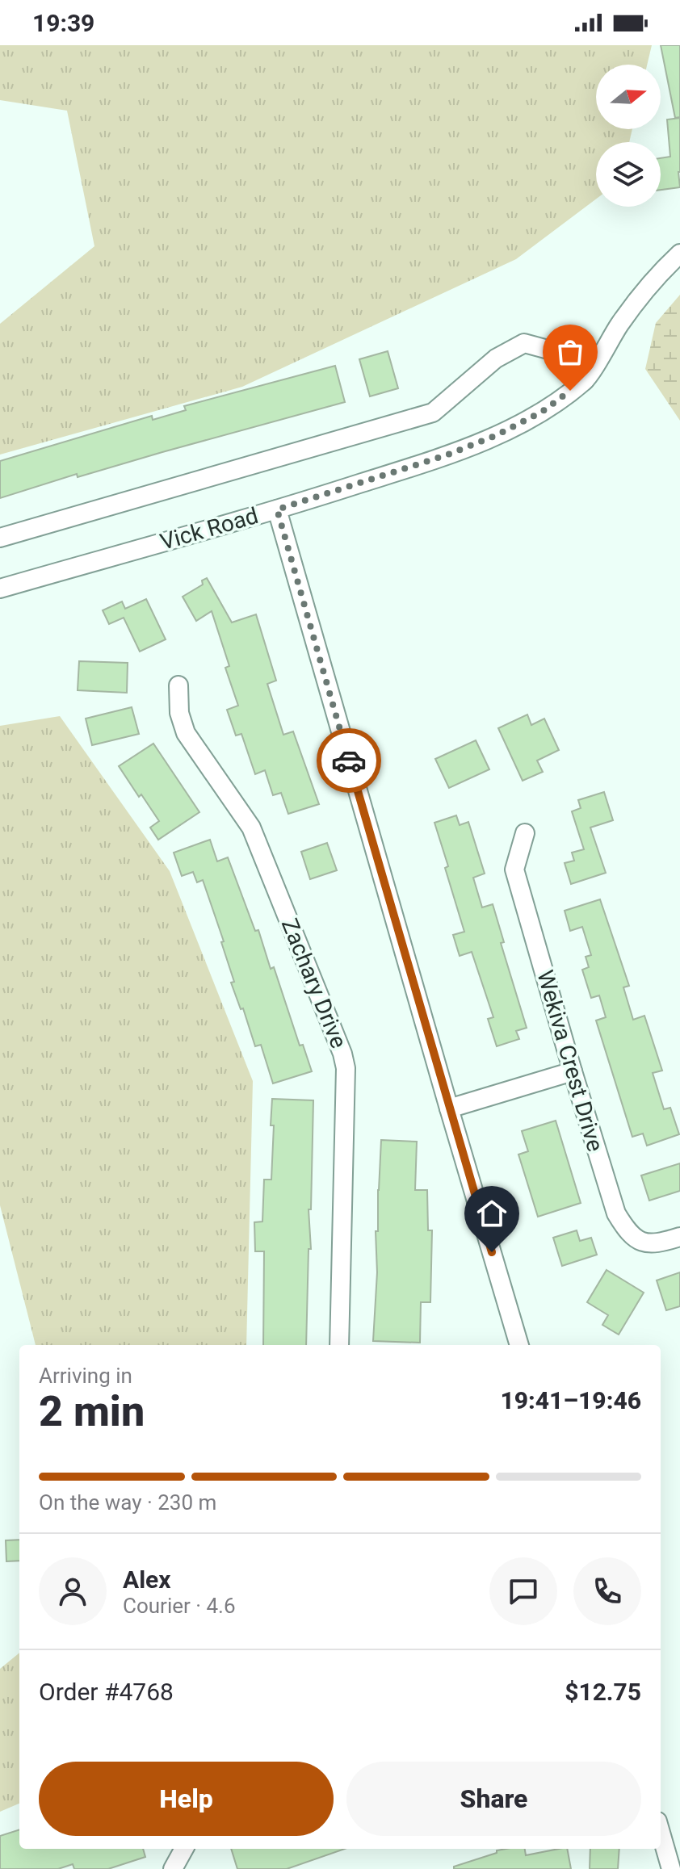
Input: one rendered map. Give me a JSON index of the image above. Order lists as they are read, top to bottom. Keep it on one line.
{"streets":{"street":["Vick Road","Zachary Drive","Wekiva Crest Drive"]},"north":"right","page":{"status":"19:39","heading":["2 min","Arriving in","19:41–19:46"],"panel":["Alex","Courier · 4.6","Order #4768","$12.75"],"bar":"On the way · 230 m","buttons":["Help","Share"]}}
